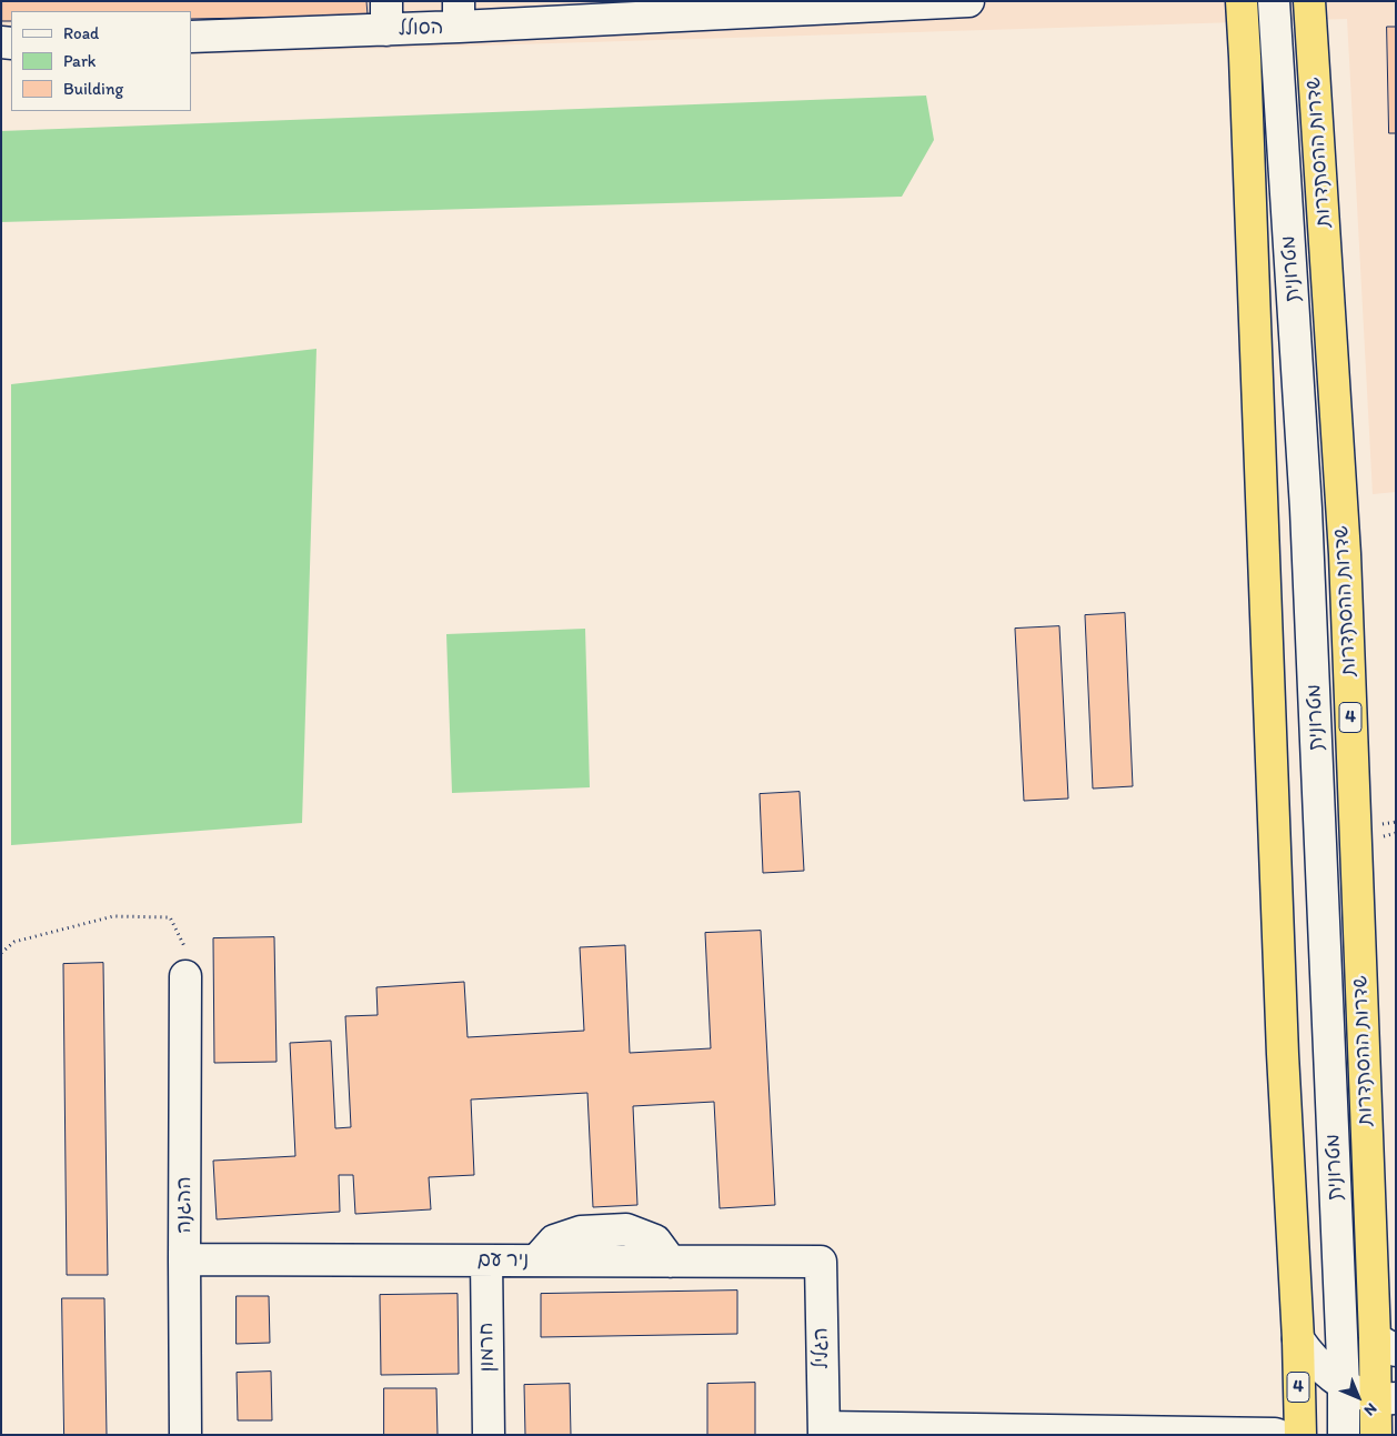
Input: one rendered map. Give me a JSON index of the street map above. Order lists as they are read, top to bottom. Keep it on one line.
{"streets":{"highway":["שדרות ההסתדרות","4"],"street":["הסולל","מטרונית","ההגנה","ניר עם","חרמון","הגליל"]},"crossings":[["ההגנה","ניר עם"],["ניר עם","חרמון"],["ניר עם","הגליל"]],"legend":["Road","Park","Building"],"north":"bottom right"}
